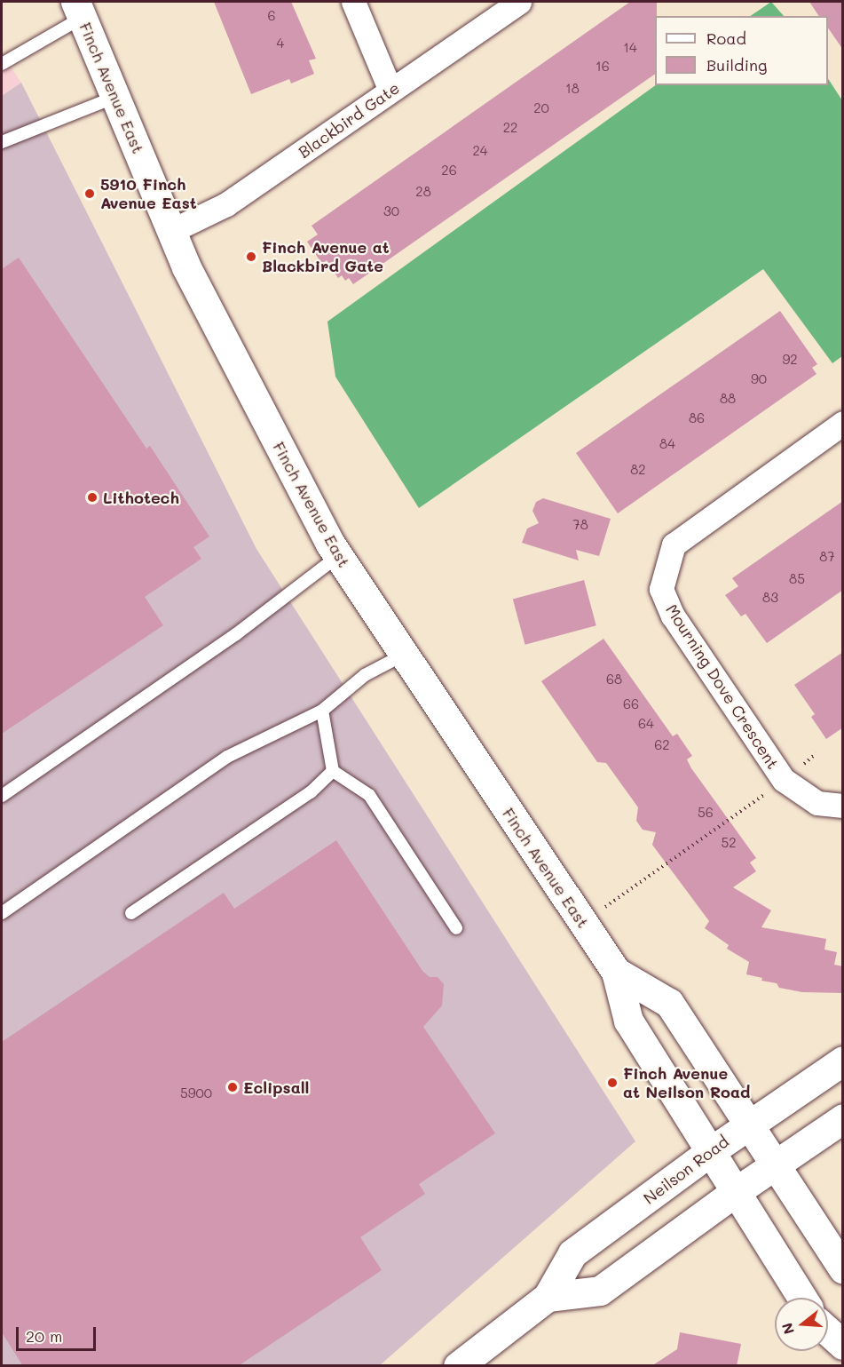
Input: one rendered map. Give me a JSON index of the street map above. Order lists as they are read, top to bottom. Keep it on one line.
{"streets":{"main road":["Finch Avenue East","Neilson Road"],"street":["Blackbird Gate","Mourning Dove Crescent"]},"crossings":[["Finch Avenue East","Blackbird Gate"],["Finch Avenue East","Neilson Road"]],"places":["5910 Finch Avenue East","Finch Avenue at Blackbird Gate","Lithotech","Finch Avenue at Neilson Road","Eclipsall"],"house_numbers":["6","4","14","16","18","20","22","24","26","28","30","92","90","88","86","84","82","78","87","85","83","68","66","64","62","56","52","5900"],"legend":["Road","Building"],"scale_bar":"20 m","north":"left"}
